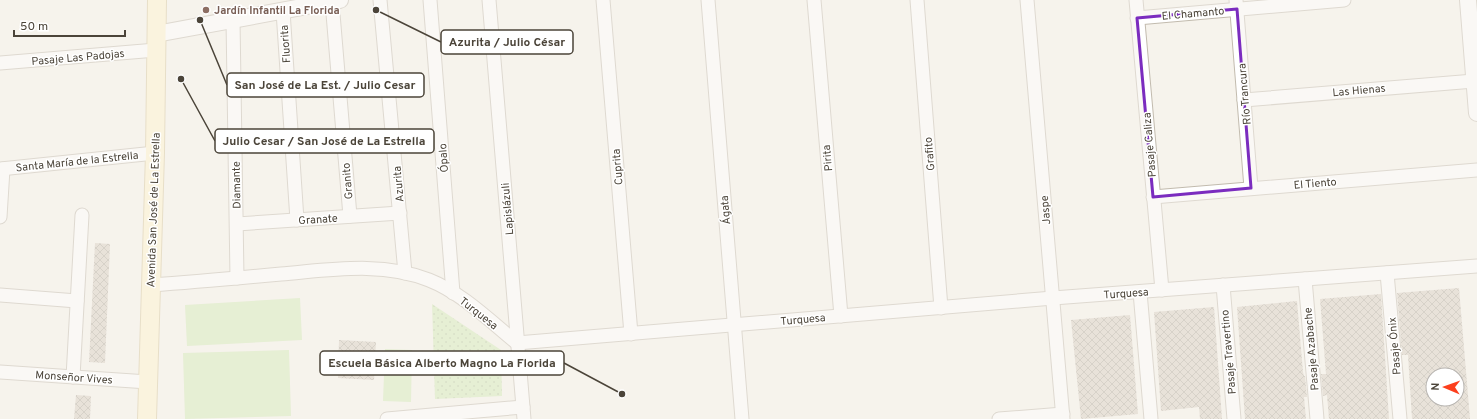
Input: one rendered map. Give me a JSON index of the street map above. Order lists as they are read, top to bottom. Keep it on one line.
{"streets":{"main road":["Avenida San José de La Estrella"],"street":["El Chamanto","Fluorita","Pasaje Las Padojas","Las Hienas","Río Trancura","Pasaje Caliza","Grafito","Ópalo","Pirita","Santa María de la Estrella","Cuprita","Granito","El Tiento","Azurita","Diamante","Lapislázuli","Ágata","Jaspe","Granate","Turquesa","Pasaje Ónix","Pasaje Azabache","Pasaje Travertino","Monseñor Vives"]},"crossings":[["El Chamanto","Río Trancura"],["El Chamanto","Pasaje Caliza"],["Fluorita","Granate"],["Pasaje Las Padojas","Avenida San José de La Estrella"],["Las Hienas","Río Trancura"],["Río Trancura","El Tiento"],["Pasaje Caliza","El Tiento"],["Pasaje Caliza","Turquesa"],["Grafito","Turquesa"],["Ópalo","Turquesa"],["Pirita","Turquesa"],["Santa María de la Estrella","Avenida San José de La Estrella"],["Cuprita","Turquesa"],["Granito","Granate"],["Azurita","Granate"],["Azurita","Turquesa"],["Diamante","Granate"],["Diamante","Turquesa"],["Lapislázuli","Turquesa"],["Avenida San José de La Estrella","Turquesa"],["Avenida San José de La Estrella","Monseñor Vives"],["Ágata","Turquesa"],["Jaspe","Turquesa"],["Turquesa","Pasaje Ónix"],["Turquesa","Pasaje Azabache"],["Turquesa","Pasaje Travertino"]],"places":["Jardín Infantil La Florida","Azurita / Julio César","San José de La Est. / Julio Cesar","Julio Cesar / San José de La Estrella","Escuela Básica Alberto Magno La Florida"],"scale_bar":"50 m","north":"left"}
